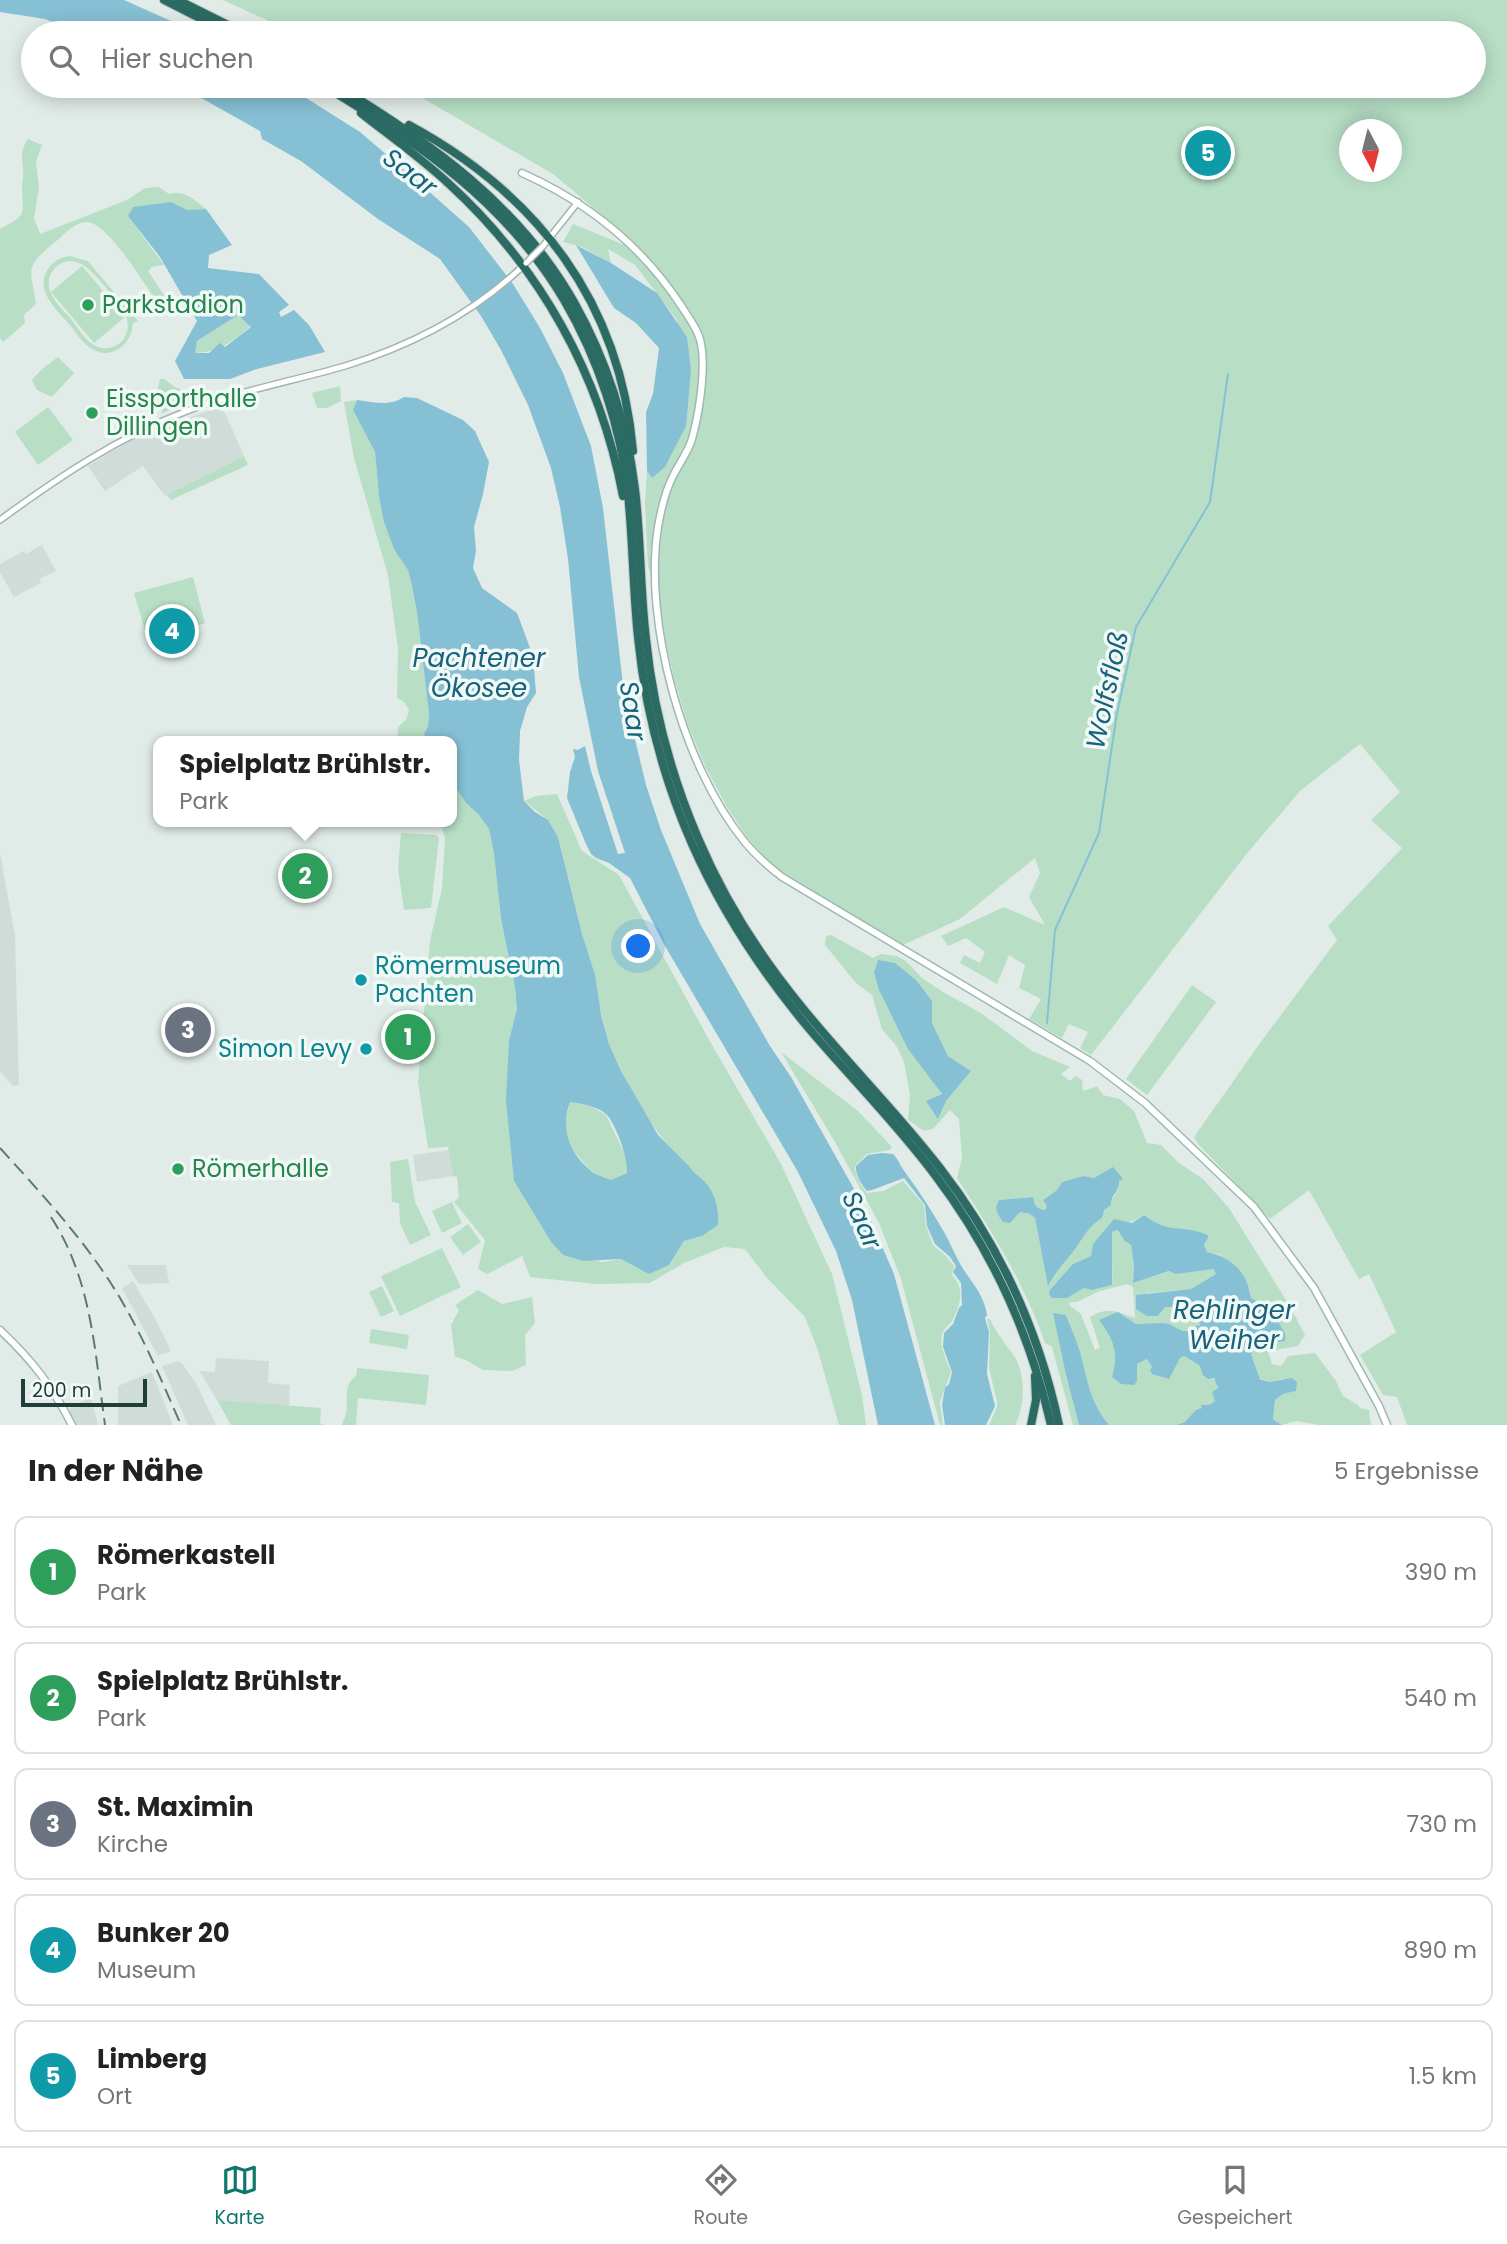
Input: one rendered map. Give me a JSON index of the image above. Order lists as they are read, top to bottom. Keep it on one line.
{"water":["Saar","Pachtener Ökosee","Wolfsfloß","Rehlinger Weiher"],"places":["Parkstadion","Eissporthalle Dillingen","Römermuseum Pachten","Simon Levy","Römerhalle"],"scale_bar":"200 m","north":"bottom","page":{"search":"Hier suchen","pins":["5","4","2","3","1"],"popup":["Spielplatz Brühlstr.","Park"],"scale":"200 m","heading":["In der Nähe","5 Ergebnisse"],"list":[{"mark":"1","name":"Römerkastell","note":"Park","value":"390 m"},{"mark":"2","name":"Spielplatz Brühlstr.","note":"Park","value":"540 m"},{"mark":"3","name":"St. Maximin","note":"Kirche","value":"730 m"},{"mark":"4","name":"Bunker 20","note":"Museum","value":"890 m"},{"mark":"5","name":"Limberg","note":"Ort","value":"1.5 km"}],"nav":["Karte","Route","Gespeichert"]}}
